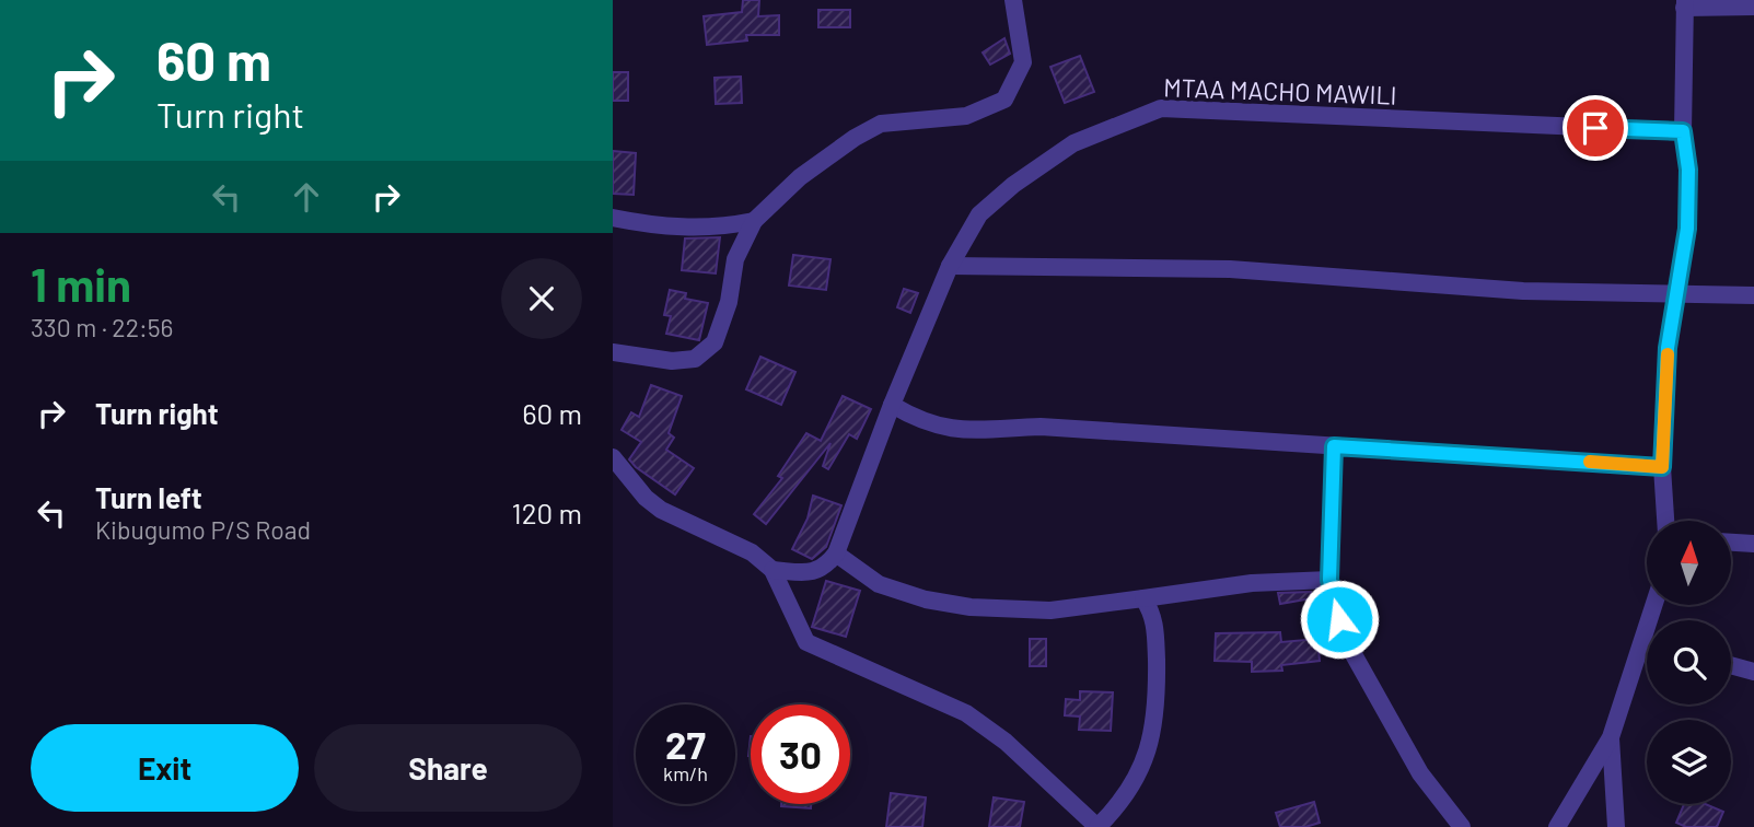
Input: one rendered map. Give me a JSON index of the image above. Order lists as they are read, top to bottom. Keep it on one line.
{"streets":{"street":["MTAA MACHO MAWILI"]},"north":"top","page":{"turn":["60 m","Turn right"],"heading":["1 min","330 m · 22:56"],"list":[{"name":"Turn right","value":"60 m"},{"name":"Turn left","note":"Kibugumo P/S Road","value":"120 m"}],"speed":"27 km/h","limit":"30","buttons":["Exit","Share"]}}
